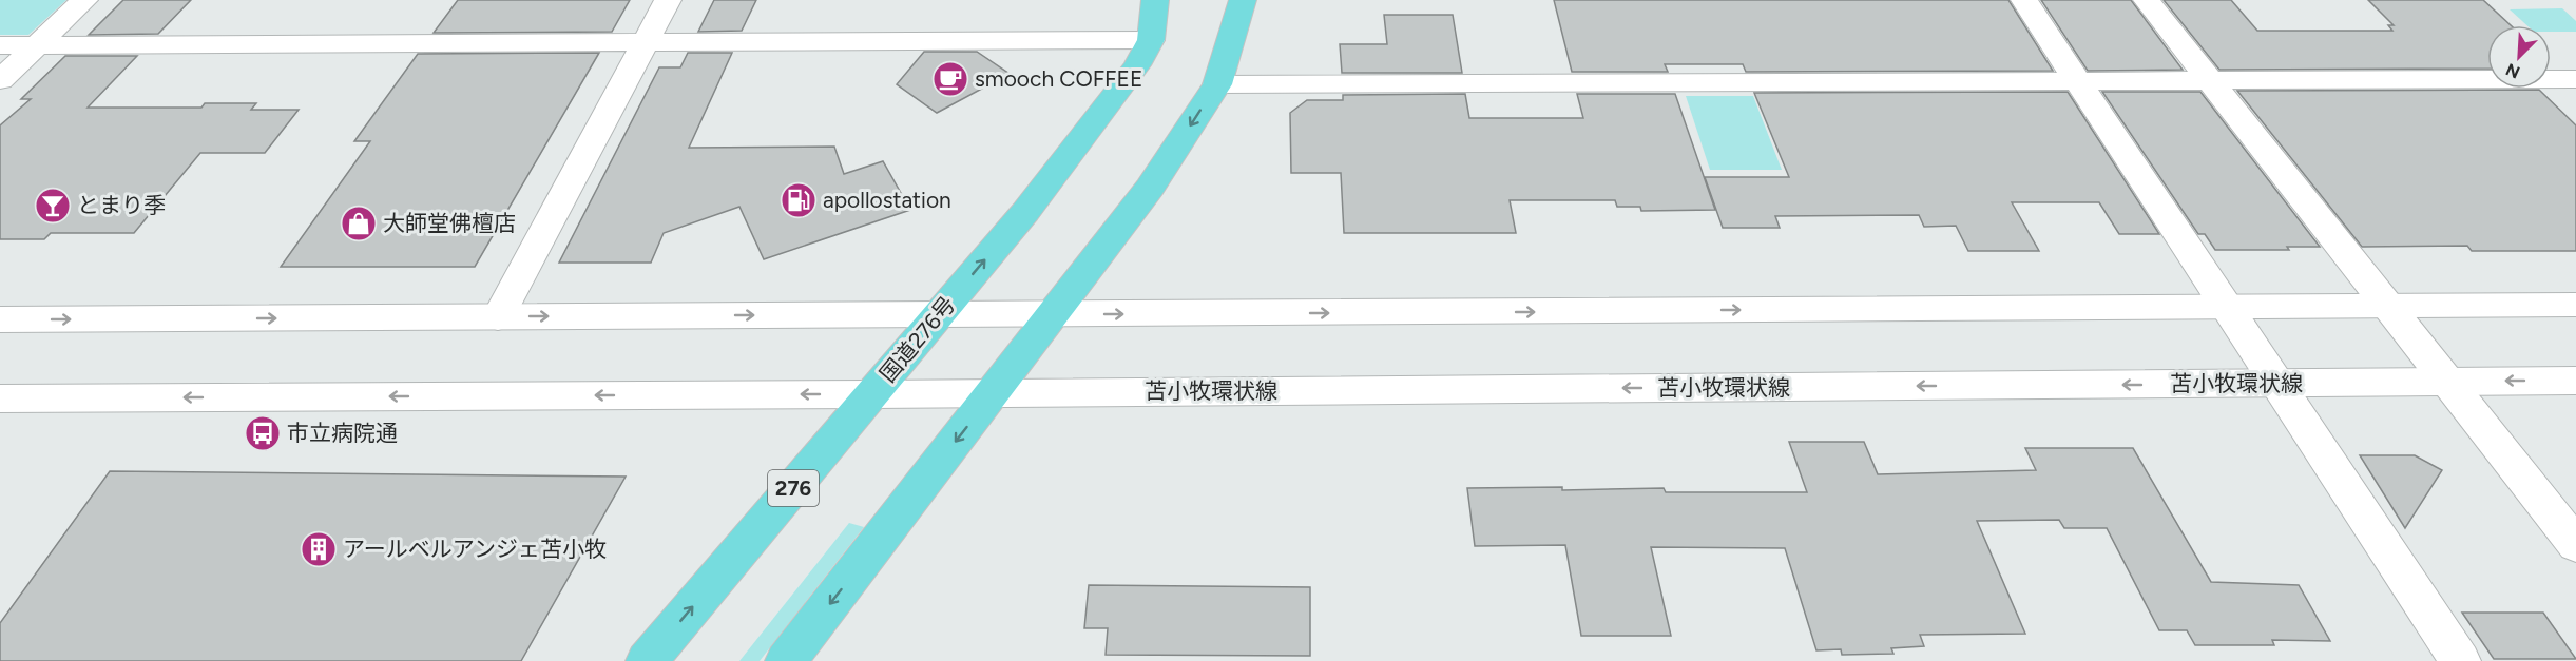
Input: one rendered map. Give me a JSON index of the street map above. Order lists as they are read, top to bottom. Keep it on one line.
{"streets":{"highway":["国道276号","276"],"street":["苫小牧環状線"]},"crossings":[["国道276号","苫小牧環状線"]],"places":{"cafe":["smooch COFFEE"],"fuel station":["apollostation"],"bar":["とまり季"],"shop":["大師堂佛檀店"],"bus stop":["市立病院通"],"building":["アールベルアンジェ苫小牧"]},"north":"bottom left"}
